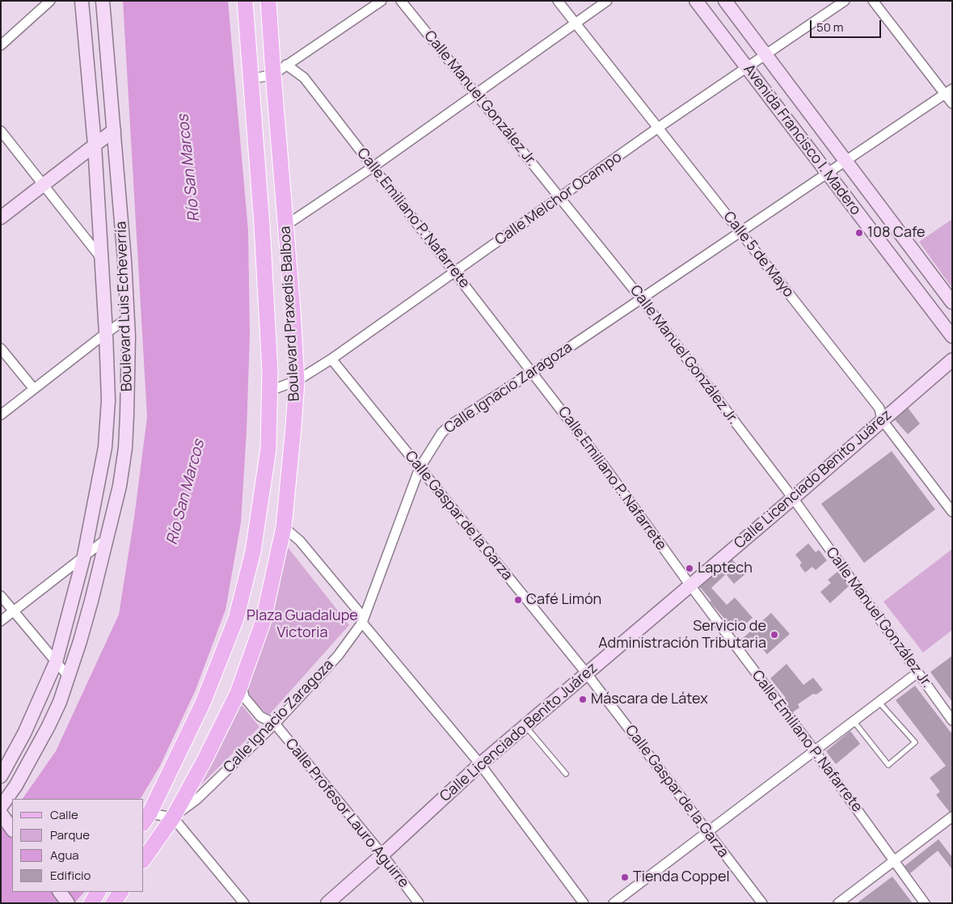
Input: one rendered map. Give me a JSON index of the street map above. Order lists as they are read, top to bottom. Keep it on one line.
{"streets":{"main road":["Avenida Francisco I. Madero","Boulevard Luis Echeverría","Boulevard Praxedis Balboa","Calle Licenciado Benito Juárez"],"street":["Calle Manuel González Jr.","Calle Melchor Ocampo","Calle Emiliano P. Nafarrete","Calle 5 de Mayo","Calle Ignacio Zaragoza","Calle Gaspar de la Garza","Calle Profesor Lauro Aguirre"]},"crossings":[["Calle Manuel González Jr.","Calle Melchor Ocampo"],["Calle Manuel González Jr.","Calle Ignacio Zaragoza"],["Calle Manuel González Jr.","Calle Licenciado Benito Juárez"],["Avenida Francisco I. Madero","Calle Melchor Ocampo"],["Avenida Francisco I. Madero","Calle Ignacio Zaragoza"],["Calle Melchor Ocampo","Calle Emiliano P. Nafarrete"],["Calle Melchor Ocampo","Calle 5 de Mayo"],["Calle Melchor Ocampo","Boulevard Praxedis Balboa"],["Calle Melchor Ocampo","Calle Gaspar de la Garza"],["Calle Emiliano P. Nafarrete","Calle Ignacio Zaragoza"],["Calle Emiliano P. Nafarrete","Calle Licenciado Benito Juárez"],["Calle 5 de Mayo","Calle Ignacio Zaragoza"],["Calle 5 de Mayo","Calle Licenciado Benito Juárez"],["Boulevard Praxedis Balboa","Calle Ignacio Zaragoza"],["Boulevard Praxedis Balboa","Calle Profesor Lauro Aguirre"],["Calle Ignacio Zaragoza","Calle Gaspar de la Garza"],["Calle Ignacio Zaragoza","Calle Profesor Lauro Aguirre"],["Calle Licenciado Benito Juárez","Calle Gaspar de la Garza"],["Calle Licenciado Benito Juárez","Calle Profesor Lauro Aguirre"]],"water":["Río San Marcos"],"parks":["Plaza Guadalupe Victoria"],"places":["108 Cafe","Laptech","Café Limón","Servicio de Administración Tributaria","Máscara de Látex","Tienda Coppel"],"legend":["Calle","Parque","Agua","Edificio"],"scale_bar":"50 m"}
